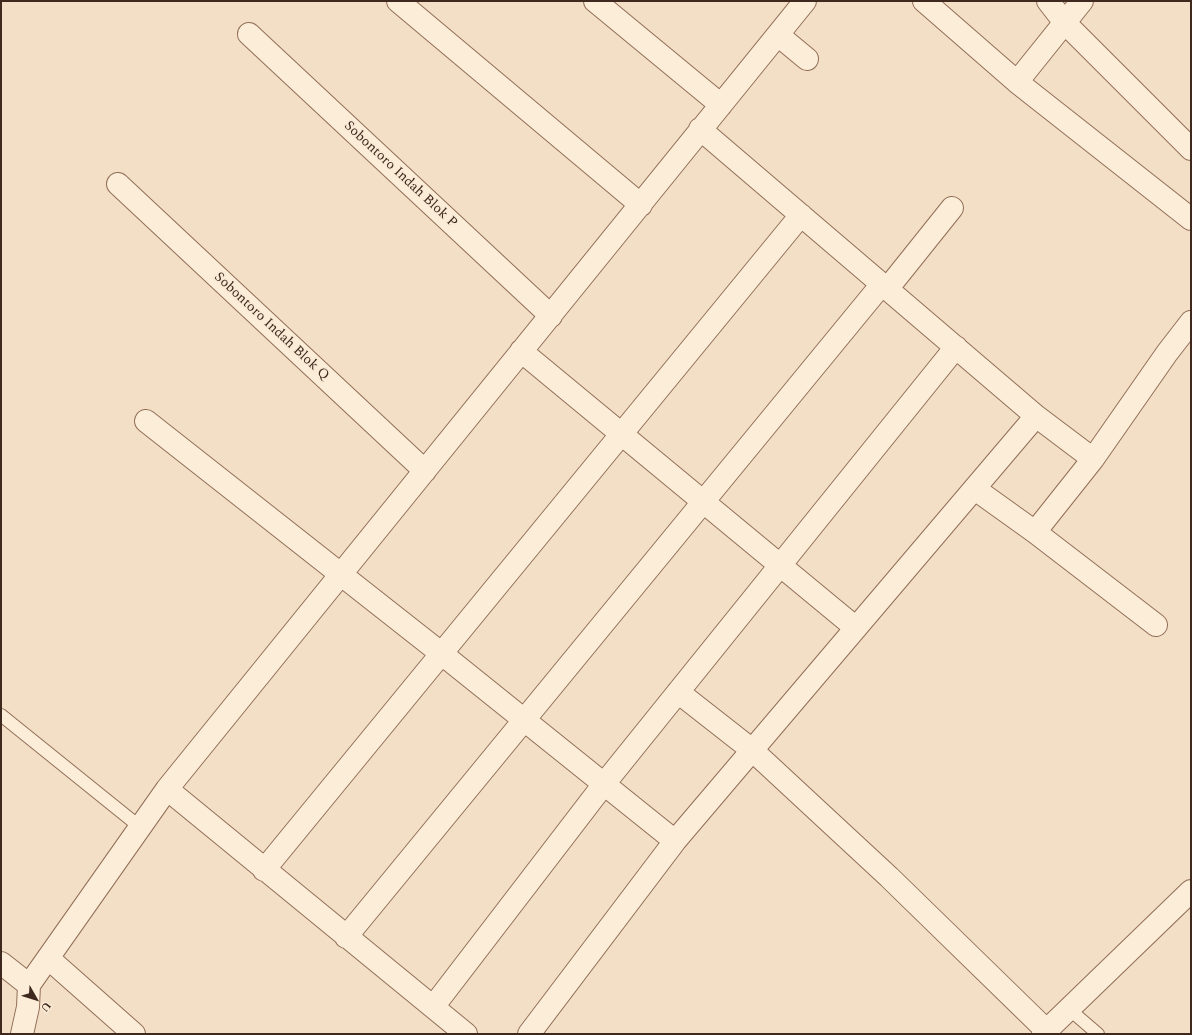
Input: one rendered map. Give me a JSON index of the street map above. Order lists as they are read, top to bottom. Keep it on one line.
{"streets":{"street":["Sobontoro Indah Blok P","Sobontoro Indah Blok Q"]},"north":"bottom right"}
